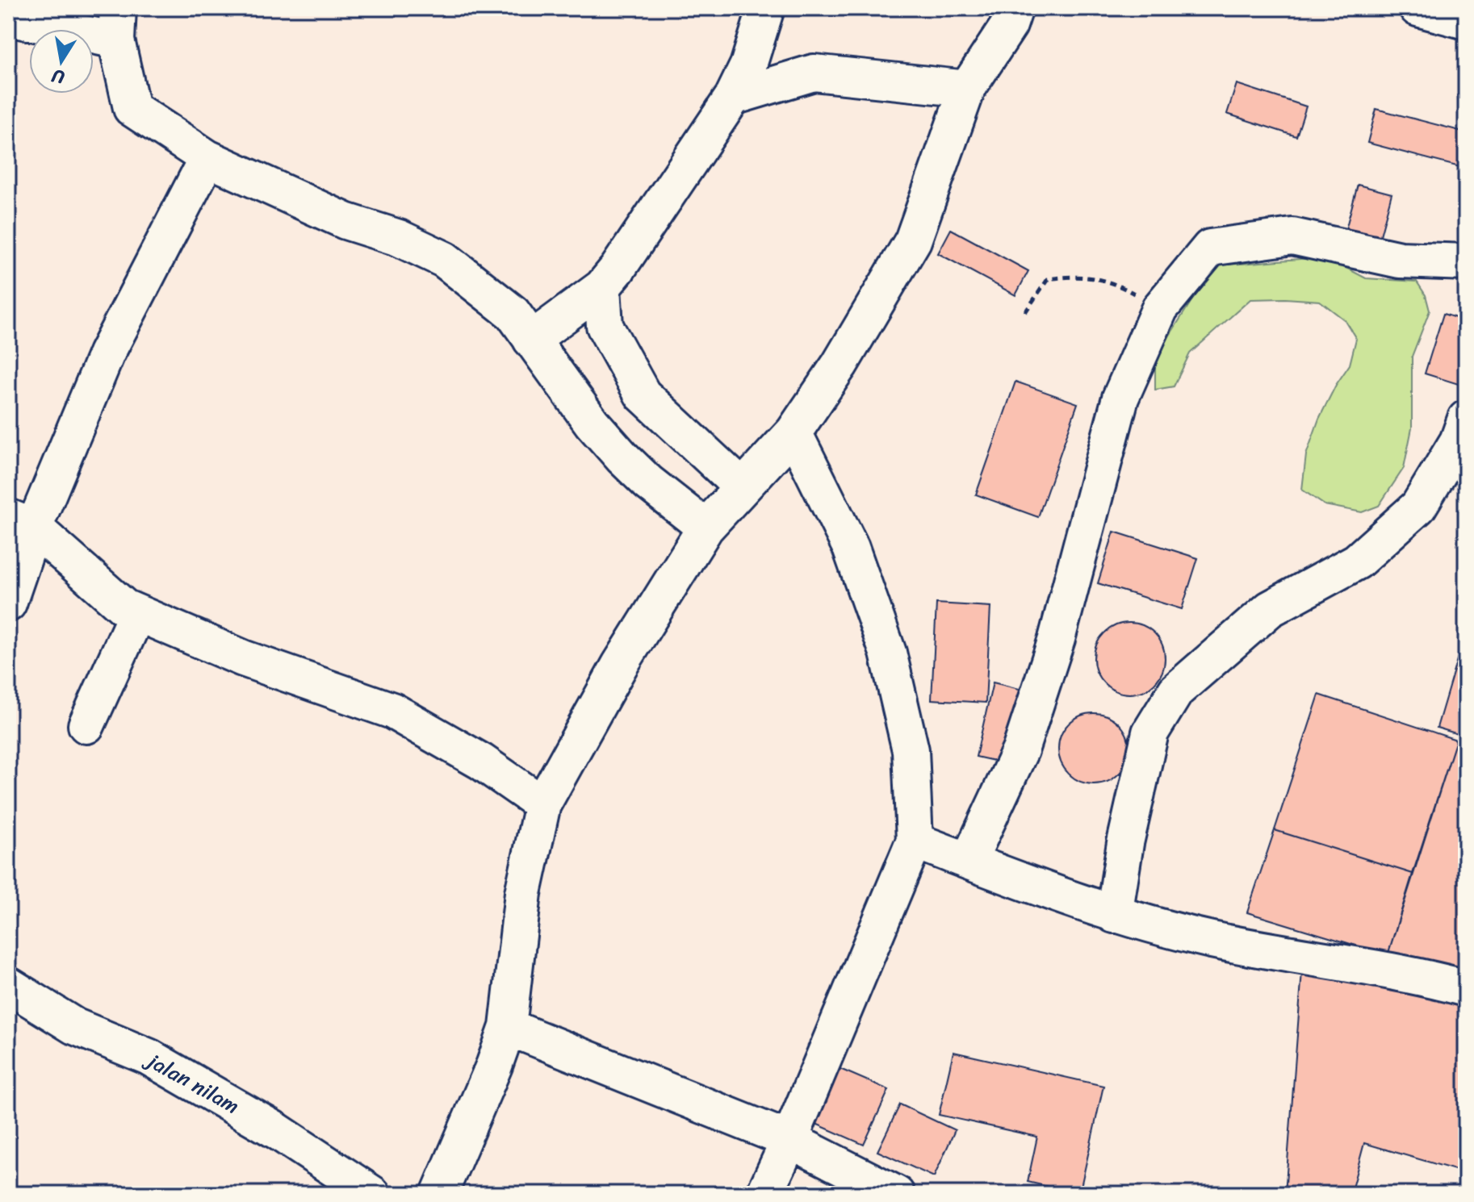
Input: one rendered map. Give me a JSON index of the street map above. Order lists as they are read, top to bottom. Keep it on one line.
{"streets":{"street":["jalan nilam"]},"north":"bottom"}
